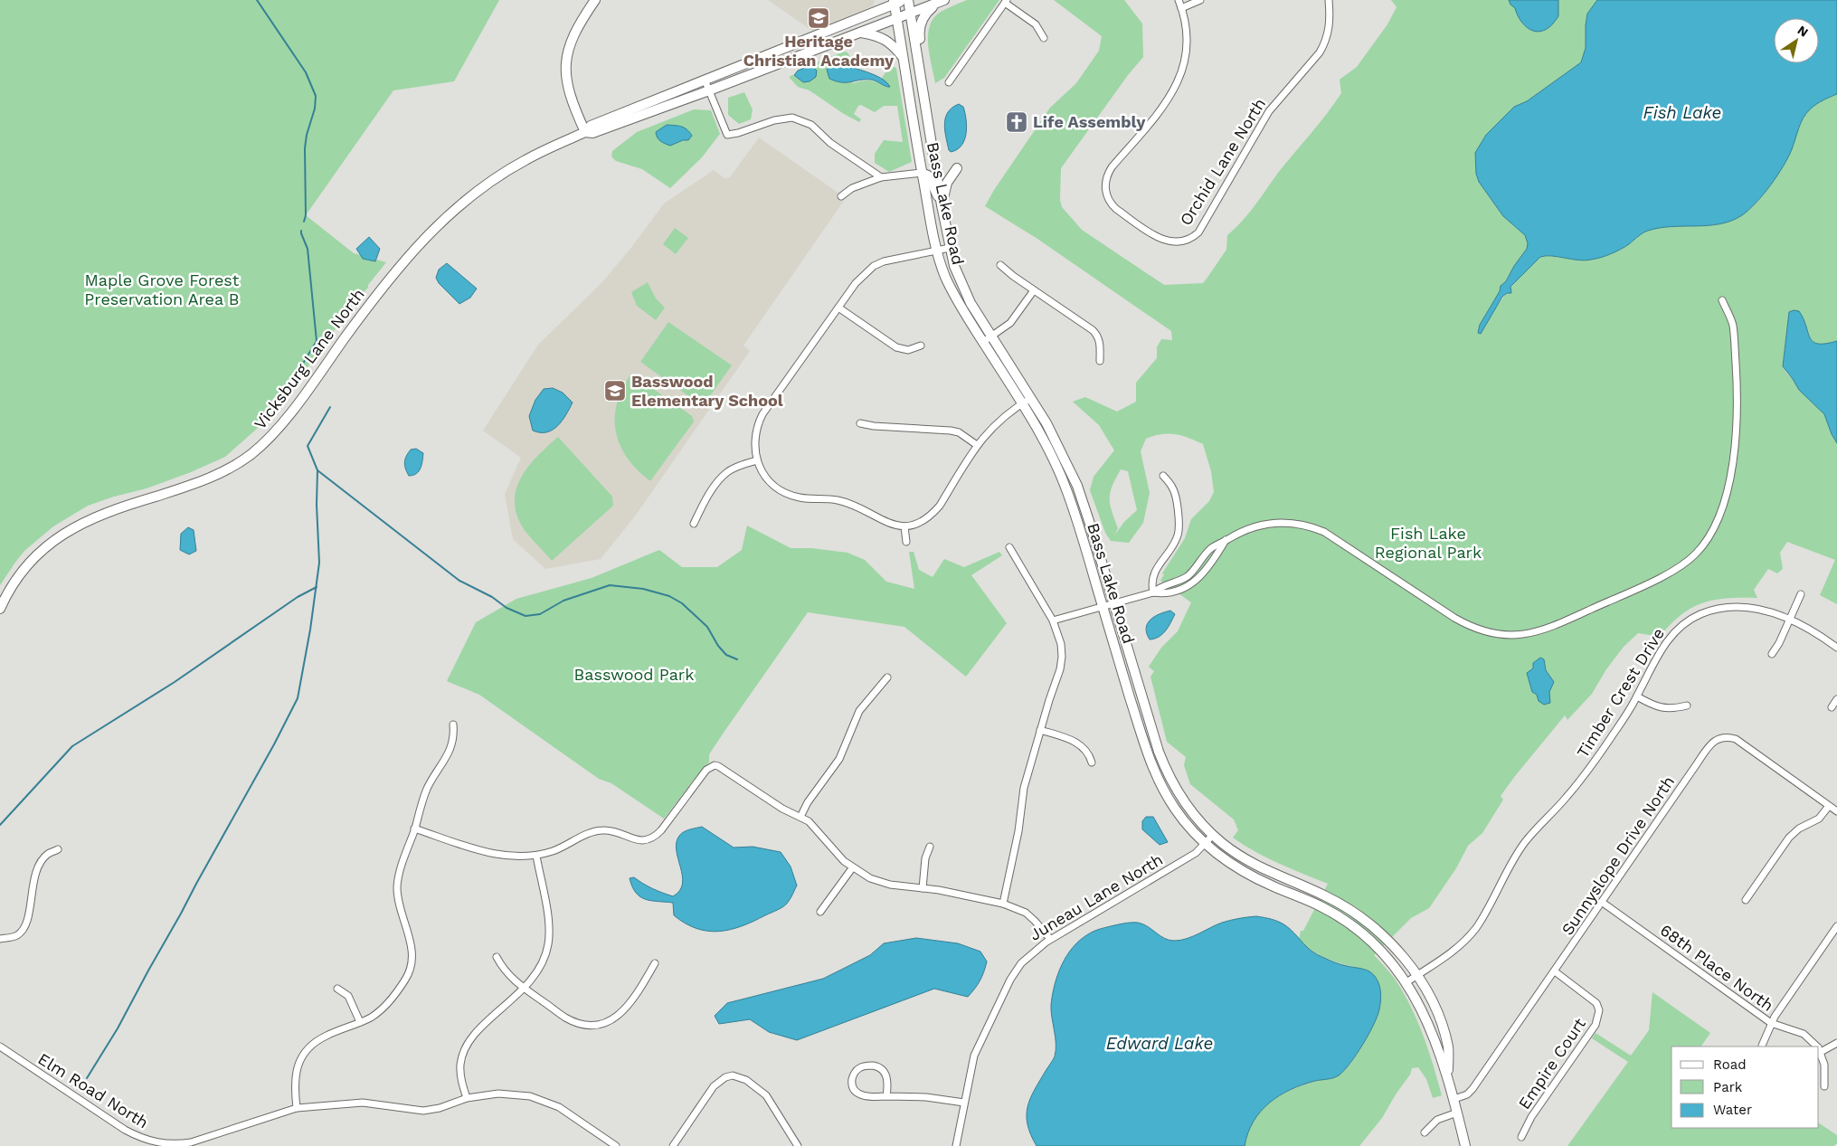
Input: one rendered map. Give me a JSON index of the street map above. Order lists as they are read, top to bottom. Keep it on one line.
{"streets":{"main road":["Bass Lake Road","Vicksburg Lane North"],"street":["Orchid Lane North","Timber Crest Drive","Sunnyslope Drive North","Juneau Lane North","68th Place North","Empire Court","Elm Road North"]},"crossings":[["Bass Lake Road","Vicksburg Lane North"],["Bass Lake Road","Timber Crest Drive"],["Bass Lake Road","Sunnyslope Drive North"],["Bass Lake Road","Juneau Lane North"],["Sunnyslope Drive North","68th Place North"],["Sunnyslope Drive North","Empire Court"]],"water":["Fish Lake","Edward Lake"],"parks":["Maple Grove Forest Preservation Area B","Fish Lake Regional Park","Basswood Park"],"places":{"school or university":["Heritage Christian Academy","Basswood Elementary School"],"church":["Life Assembly"]},"legend":["Road","Park","Water"],"north":"top right"}
